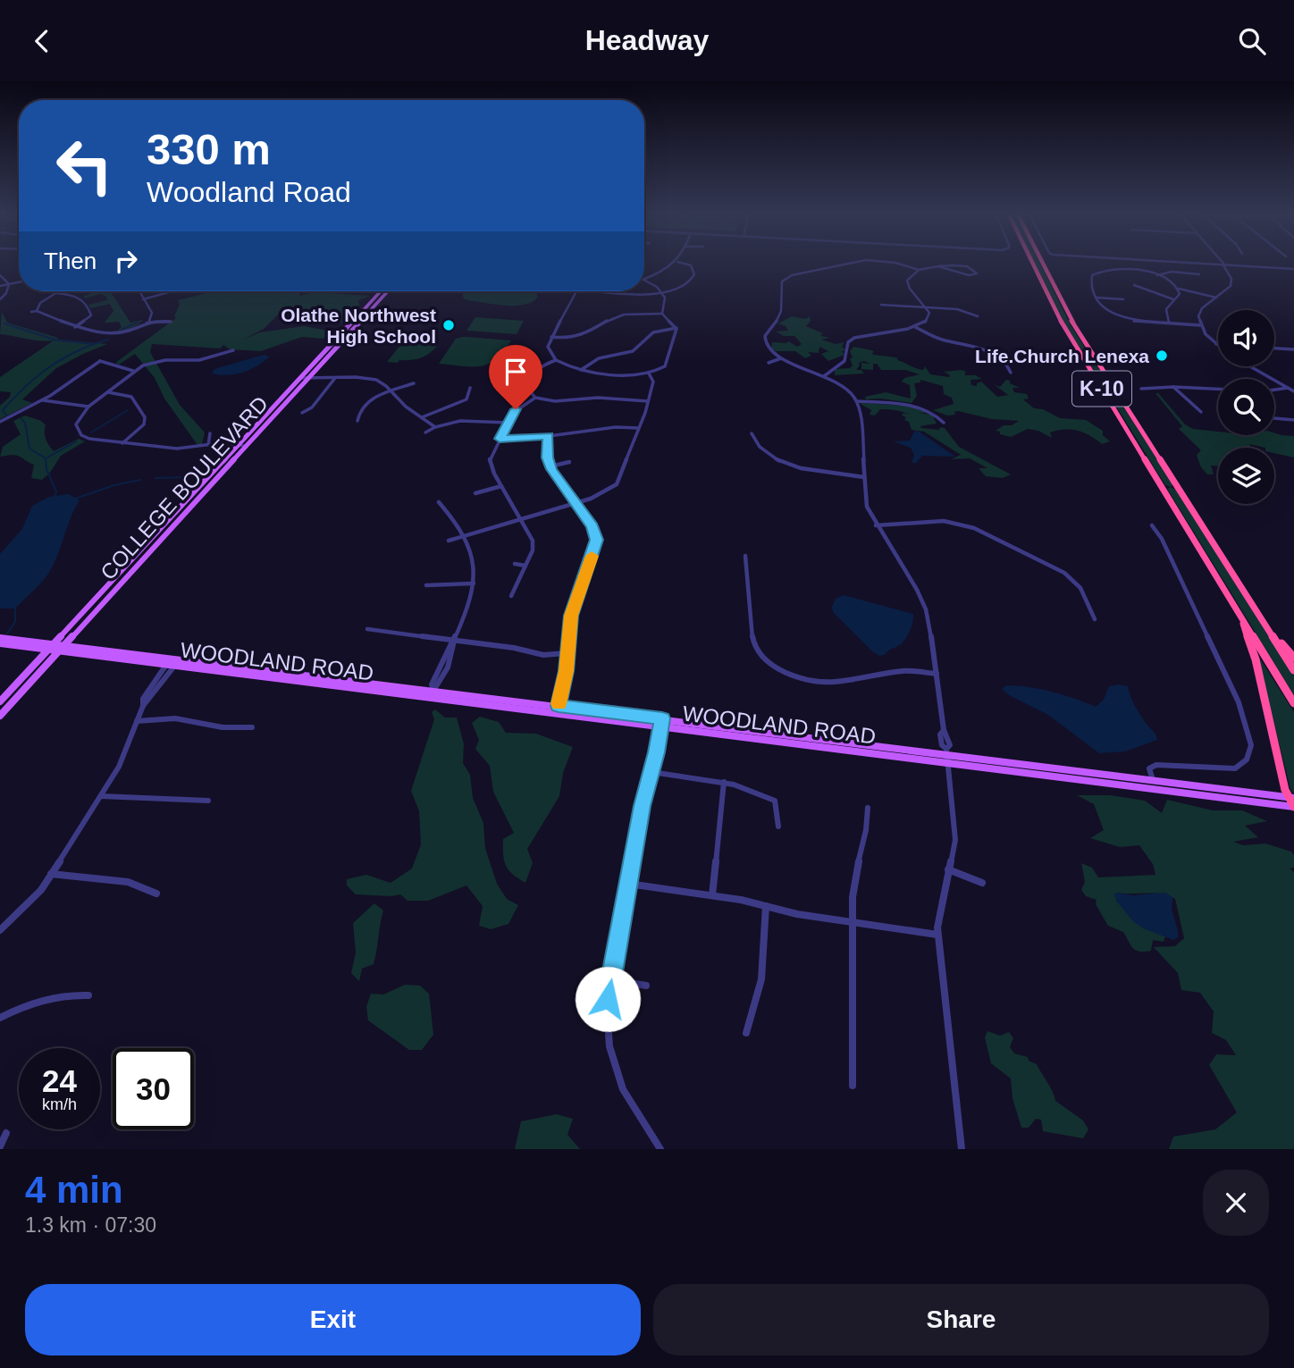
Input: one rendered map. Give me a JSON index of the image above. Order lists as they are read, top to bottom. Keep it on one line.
{"streets":{"highway":["K-10"],"main road":["COLLEGE BOULEVARD","WOODLAND ROAD"]},"crossings":[["COLLEGE BOULEVARD","WOODLAND ROAD"]],"places":["Olathe Northwest High School","Life.Church Lenexa"],"page":{"header":"Headway","turn":["330 m","Woodland Road"],"then":"Then","speed":"24 km/h","limit":"30","heading":["4 min","1.3 km · 07:30"],"buttons":["Exit","Share"]}}
